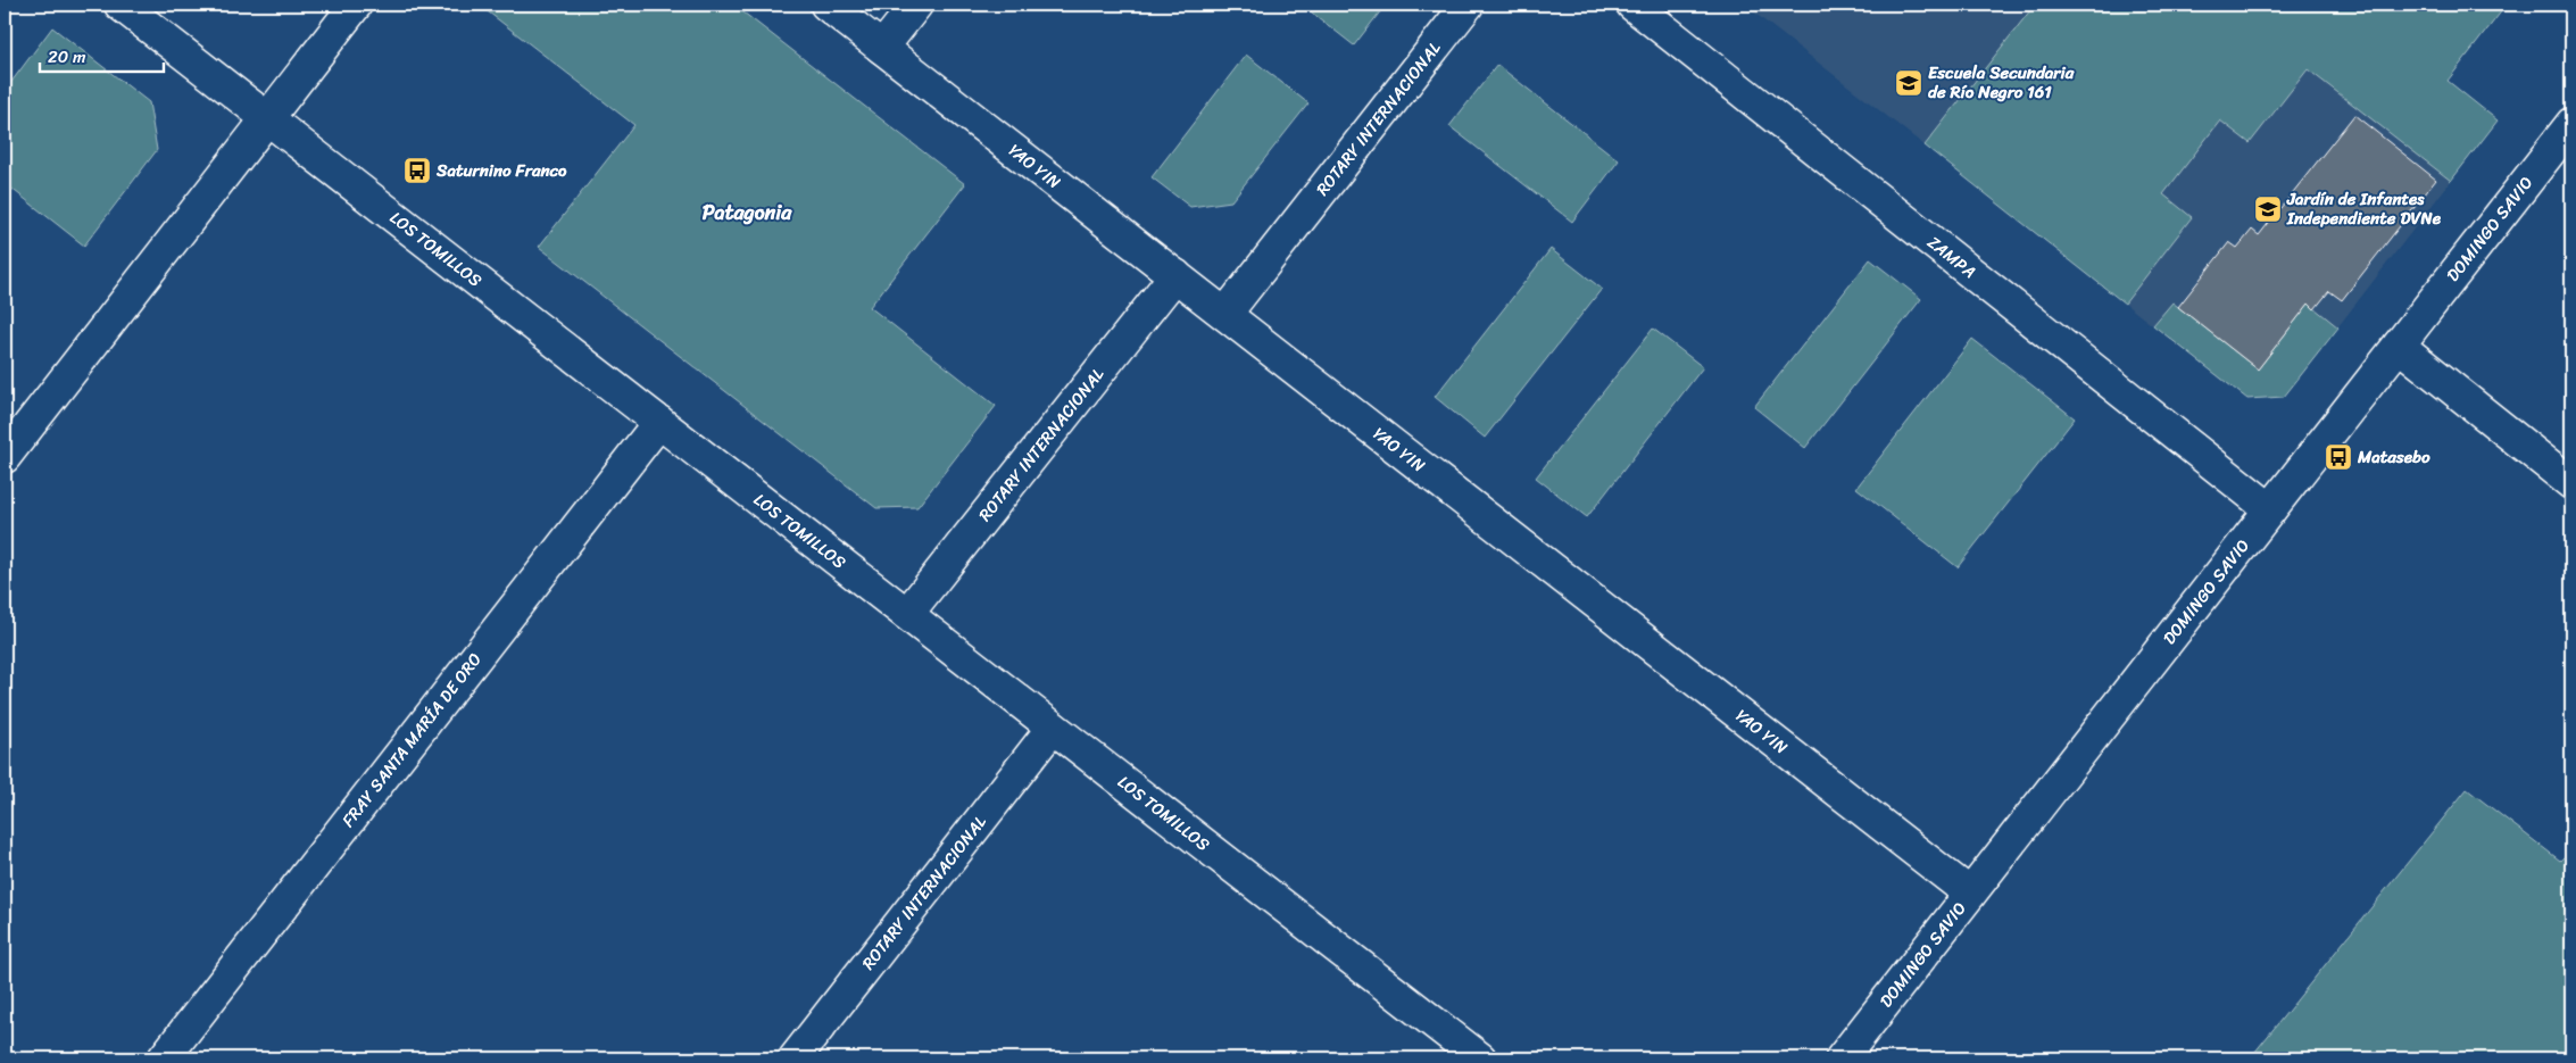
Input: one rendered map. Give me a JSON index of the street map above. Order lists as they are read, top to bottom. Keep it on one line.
{"streets":{"street":["ROTARY INTERNACIONAL","YAO YIN","DOMINGO SAVIO","LOS TOMILLOS","ZAMPA","FRAY SANTA MARÍA DE ORO"]},"crossings":[["ROTARY INTERNACIONAL","YAO YIN"],["ROTARY INTERNACIONAL","LOS TOMILLOS"],["YAO YIN","DOMINGO SAVIO"],["DOMINGO SAVIO","ZAMPA"],["LOS TOMILLOS","FRAY SANTA MARÍA DE ORO"]],"districts":["Patagonia"],"places":{"school or university":["Escuela Secundaria de Río Negro 161","Jardín de Infantes Independiente DVNe"],"bus stop":["Saturnino Franco","Matasebo"]},"scale_bar":"20 m"}
